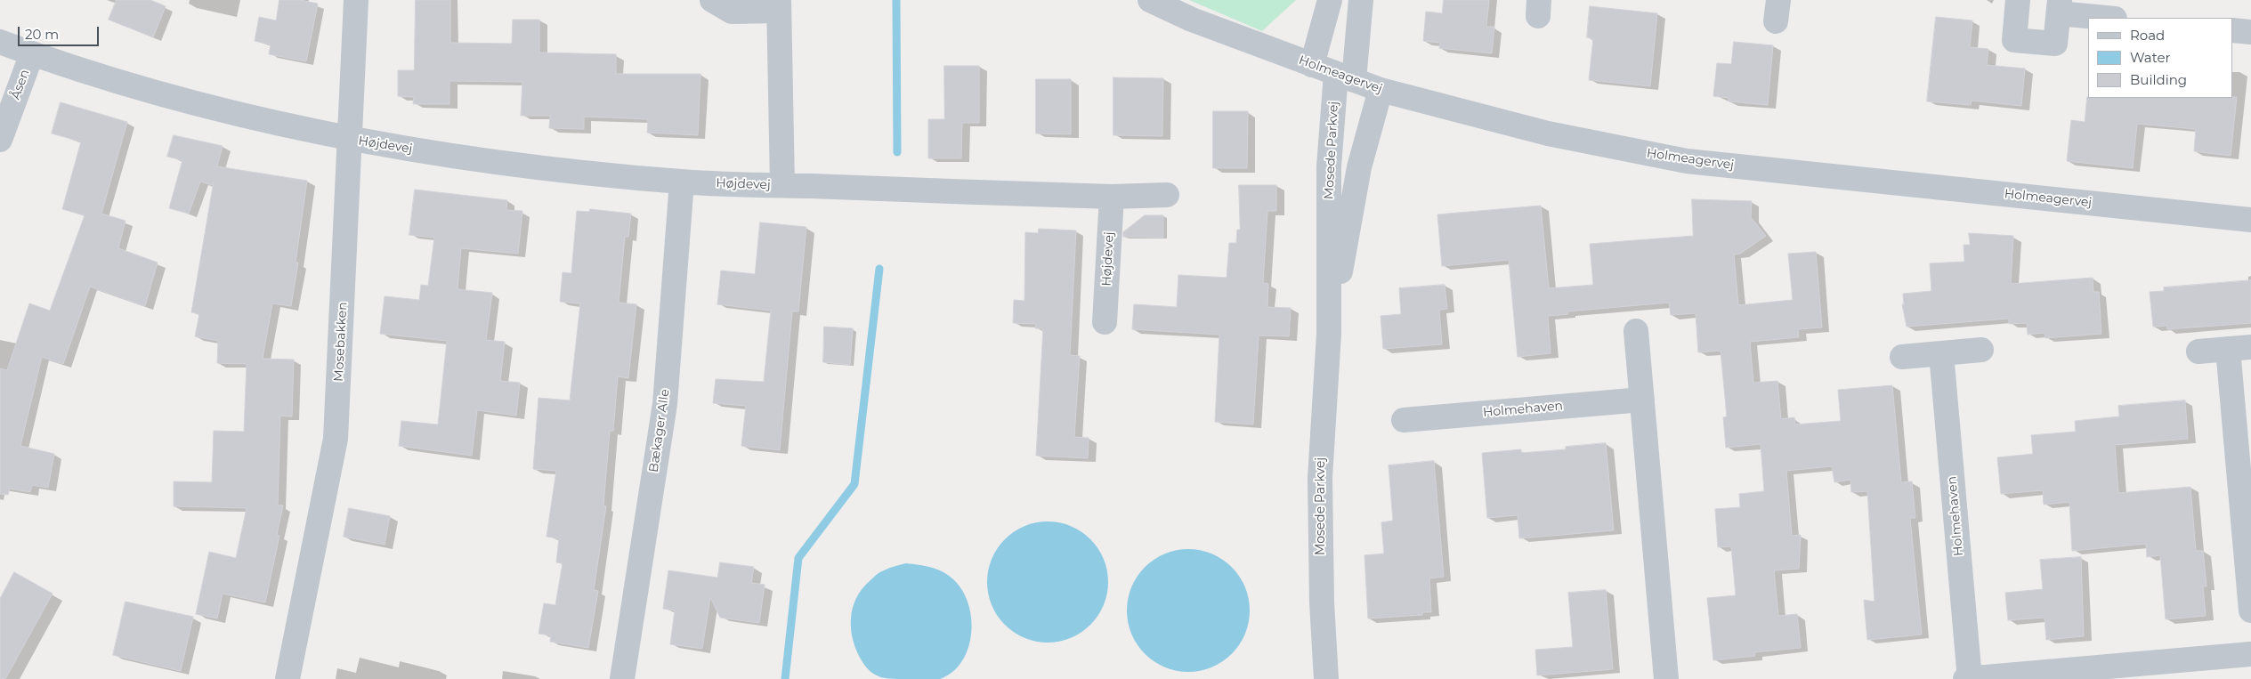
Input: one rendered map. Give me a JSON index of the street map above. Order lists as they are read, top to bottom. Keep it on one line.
{"streets":{"street":["Holmeagervej","Åsen","Højdevej","Mosede Parkvej","Mosebakken","Holmehaven","Bækager Alle"]},"crossings":[["Holmeagervej","Mosede Parkvej"],["Åsen","Højdevej"],["Højdevej","Mosebakken"],["Højdevej","Bækager Alle"]],"legend":["Road","Water","Building"],"scale_bar":"20 m"}
